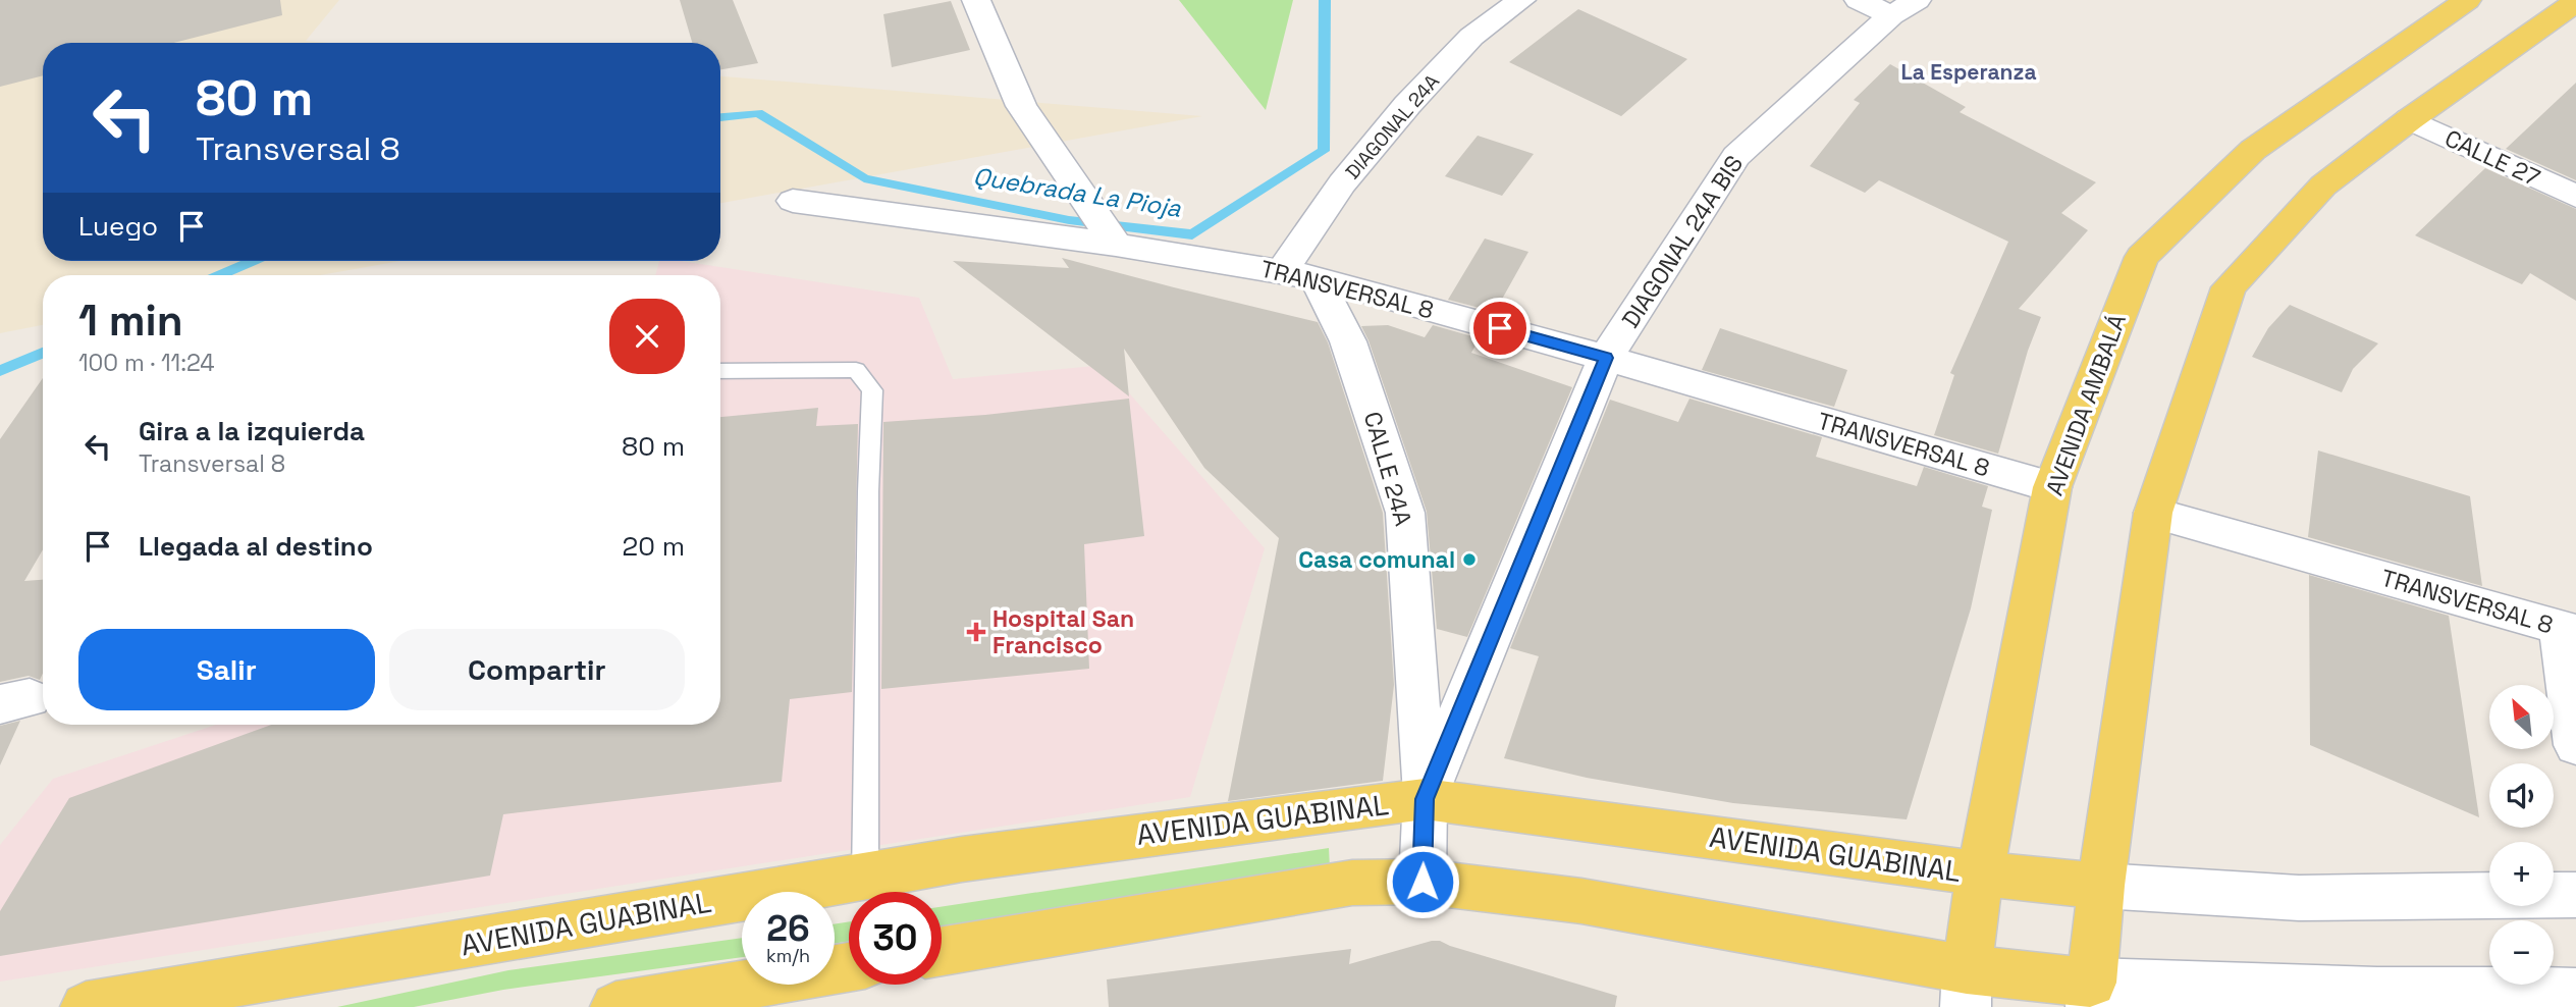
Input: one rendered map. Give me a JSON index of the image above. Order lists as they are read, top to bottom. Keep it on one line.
{"streets":{"main road":["AVENIDA AMBALÁ","AVENIDA GUABINAL"],"street":["DIAGONAL 24A","CALLE 27","DIAGONAL 24A BIS","TRANSVERSAL 8","CALLE 24A"]},"crossings":[["DIAGONAL 24A","TRANSVERSAL 8"],["DIAGONAL 24A","CALLE 24A"],["DIAGONAL 24A BIS","TRANSVERSAL 8"],["DIAGONAL 24A BIS","CALLE 24A"],["DIAGONAL 24A BIS","AVENIDA GUABINAL"],["TRANSVERSAL 8","AVENIDA AMBALÁ"],["TRANSVERSAL 8","CALLE 24A"],["AVENIDA AMBALÁ","AVENIDA GUABINAL"],["CALLE 24A","AVENIDA GUABINAL"]],"districts":["La Esperanza"],"water":["Quebrada La Pioja"],"places":{"other":["Casa comunal"],"health":["Hospital San Francisco"]},"north":"top left","page":{"turn":["80 m","Transversal 8"],"then":"Luego","heading":["1 min","100 m · 11:24"],"list":[{"name":"Gira a la izquierda","note":"Transversal 8","value":"80 m"},{"name":"Llegada al destino","value":"20 m"}],"buttons":["Salir","Compartir"],"map_buttons":["+","−"],"speed":"26 km/h","limit":"30"}}
